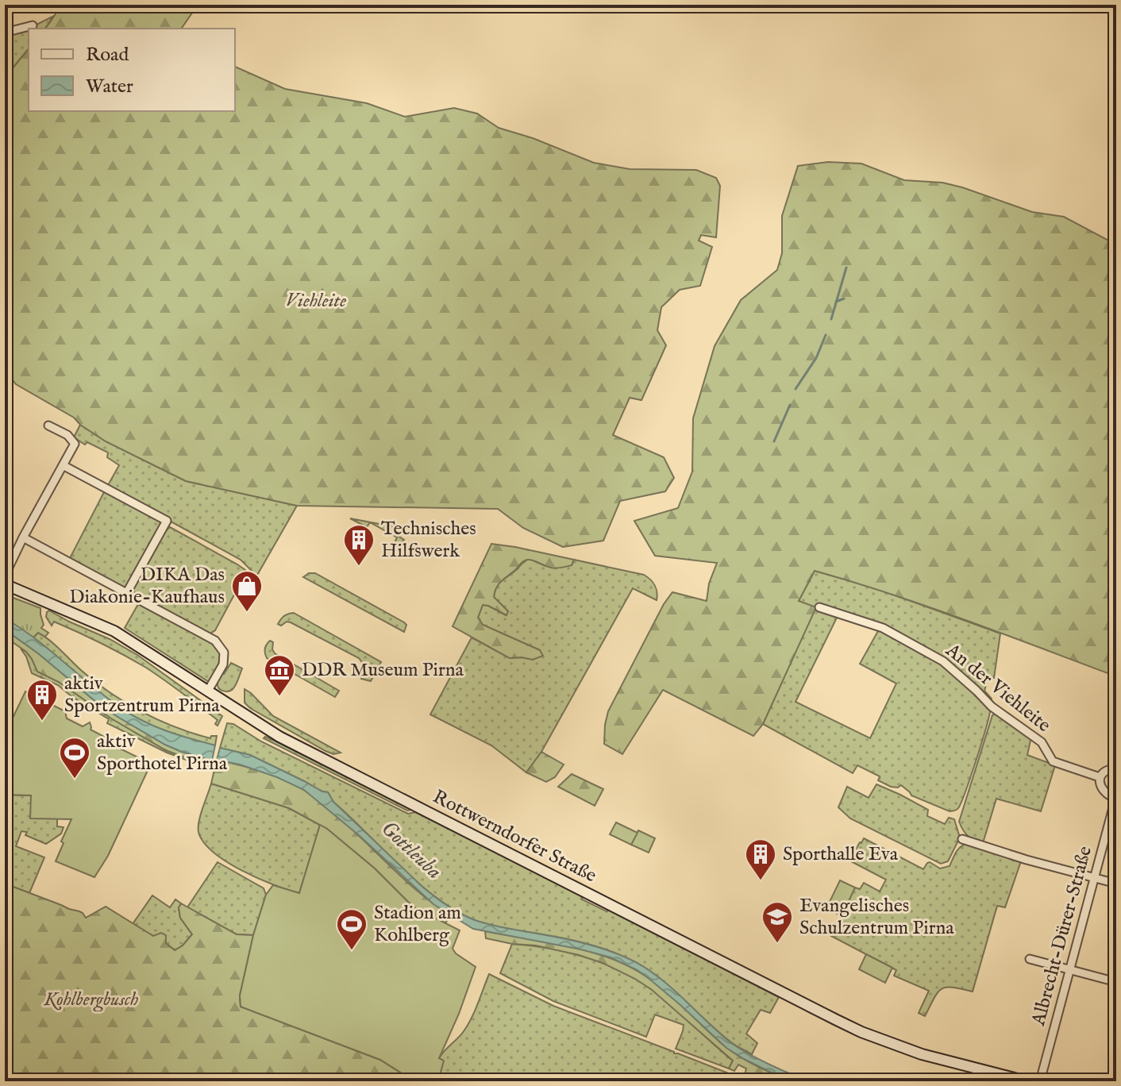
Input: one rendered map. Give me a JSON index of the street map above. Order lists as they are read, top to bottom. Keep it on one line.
{"streets":{"main road":["Rottwerndorfer Straße"],"street":["An der Viehleite","Albrecht-Dürer-Straße"]},"crossings":[["An der Viehleite","Albrecht-Dürer-Straße"]],"water":["Gottleuba"],"parks":["Viehleite","Kohlbergbusch"],"places":{"building":["Technisches Hilfswerk","aktiv Sportzentrum Pirna","Sporthalle Eva"],"shop":["DIKA Das Diakonie-Kaufhaus"],"museum":["DDR Museum Pirna"],"sports":["aktiv Sporthotel Pirna","Stadion am Kohlberg"],"school or university":["Evangelisches Schulzentrum Pirna"]},"legend":["Road","Water"]}
